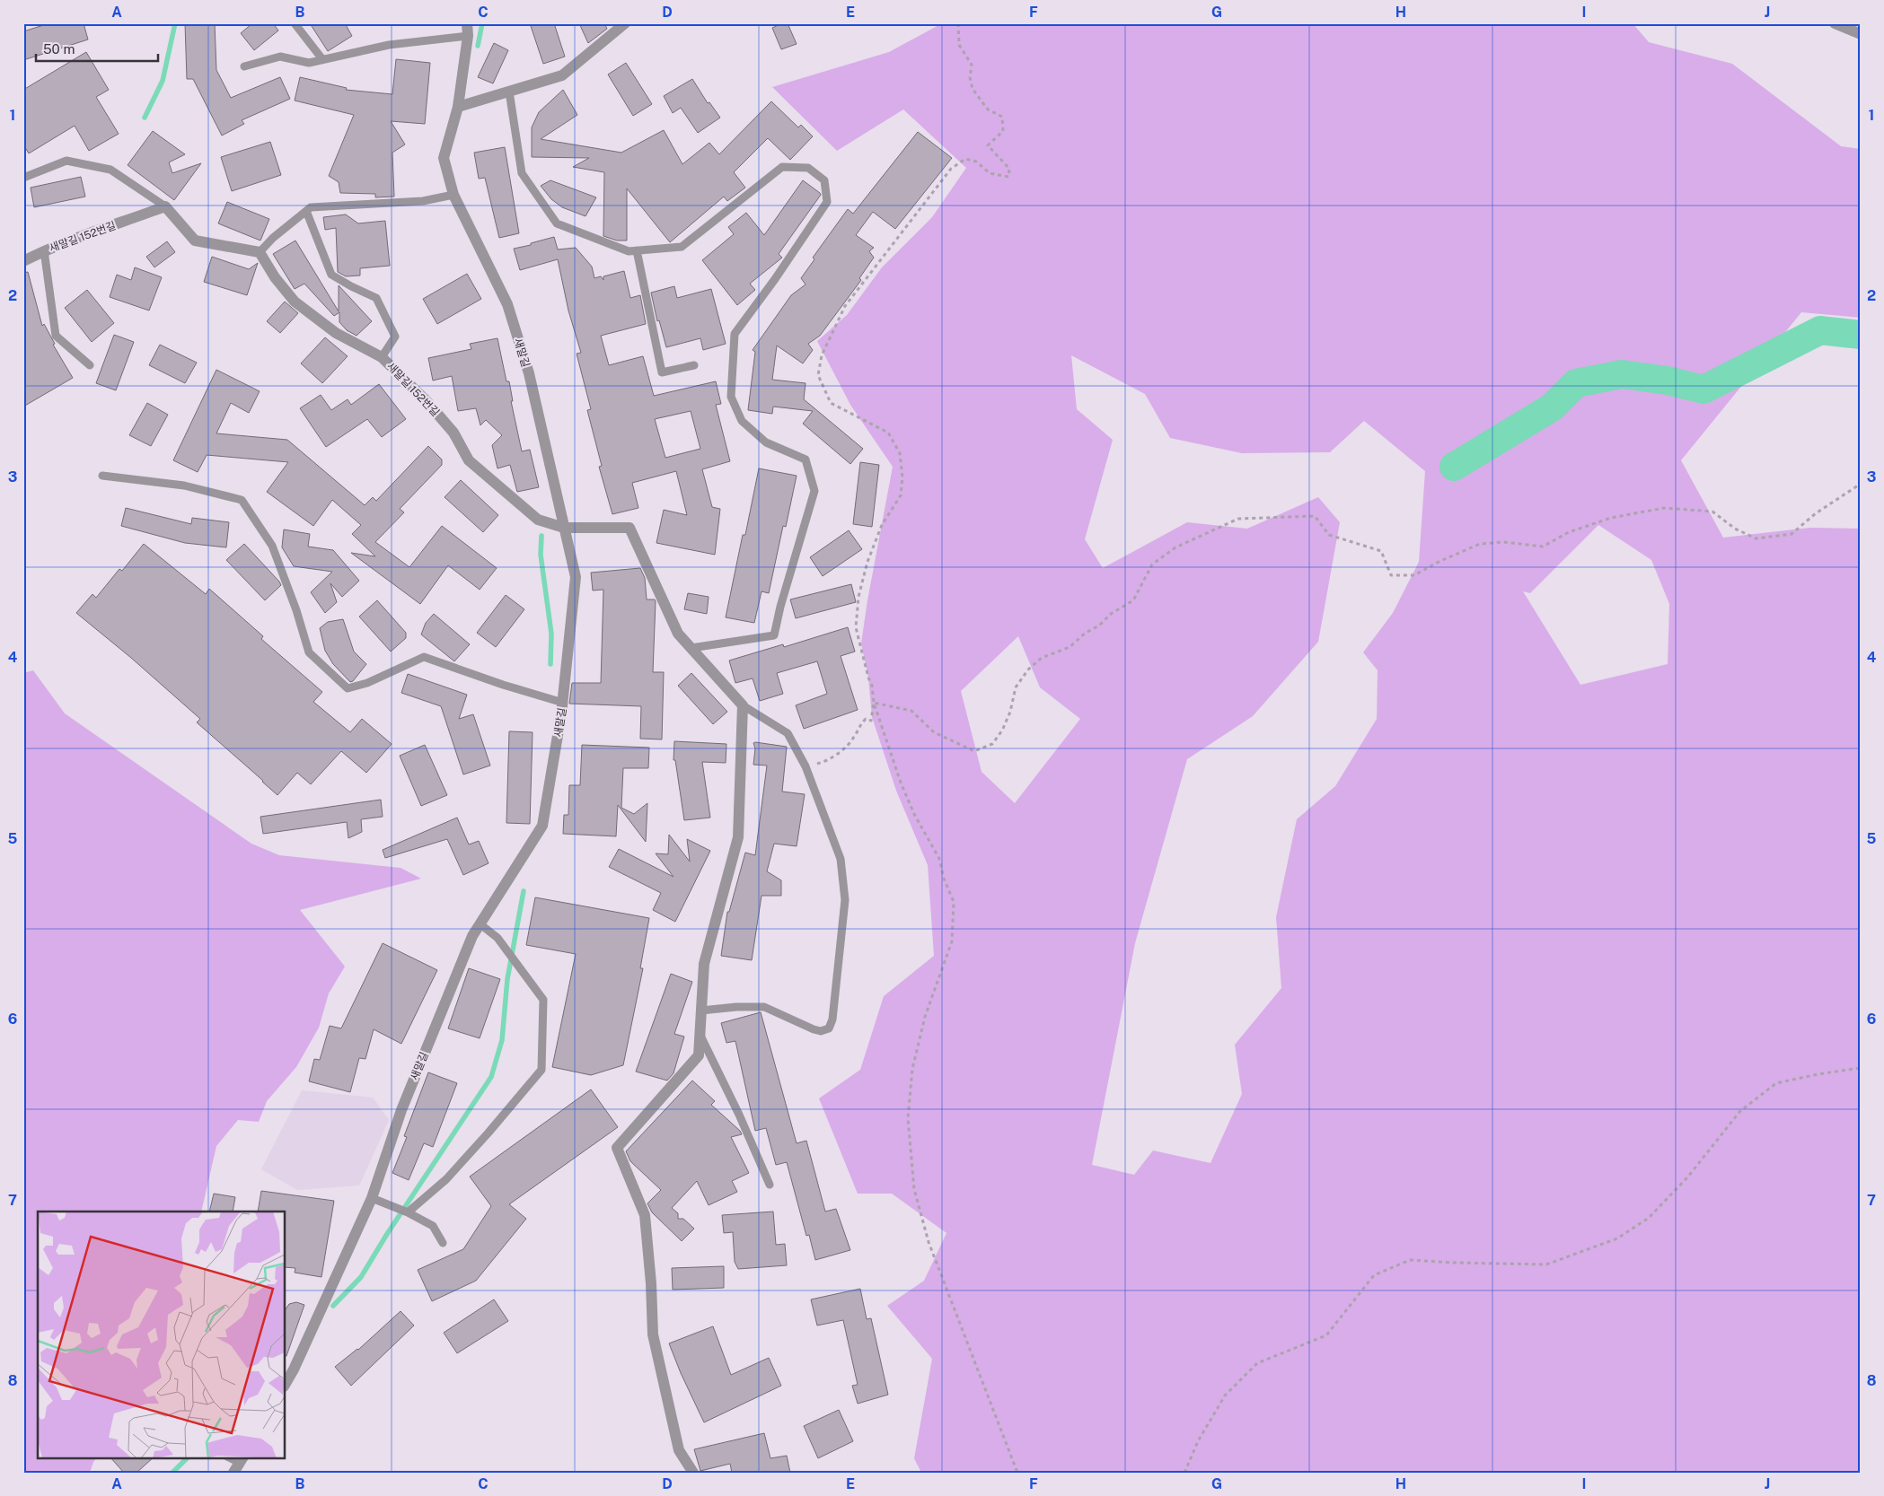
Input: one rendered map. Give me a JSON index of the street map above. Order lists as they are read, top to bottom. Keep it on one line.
{"streets":{"street":["새말길 152번길","새말길"]},"crossings":[["새말길 152번길","새말길"]],"scale_bar":"50 m","grid":{"columns":["A","B","C","D","E","F","G","H","I","J"],"rows":["1","2","3","4","5","6","7","8"]}}
